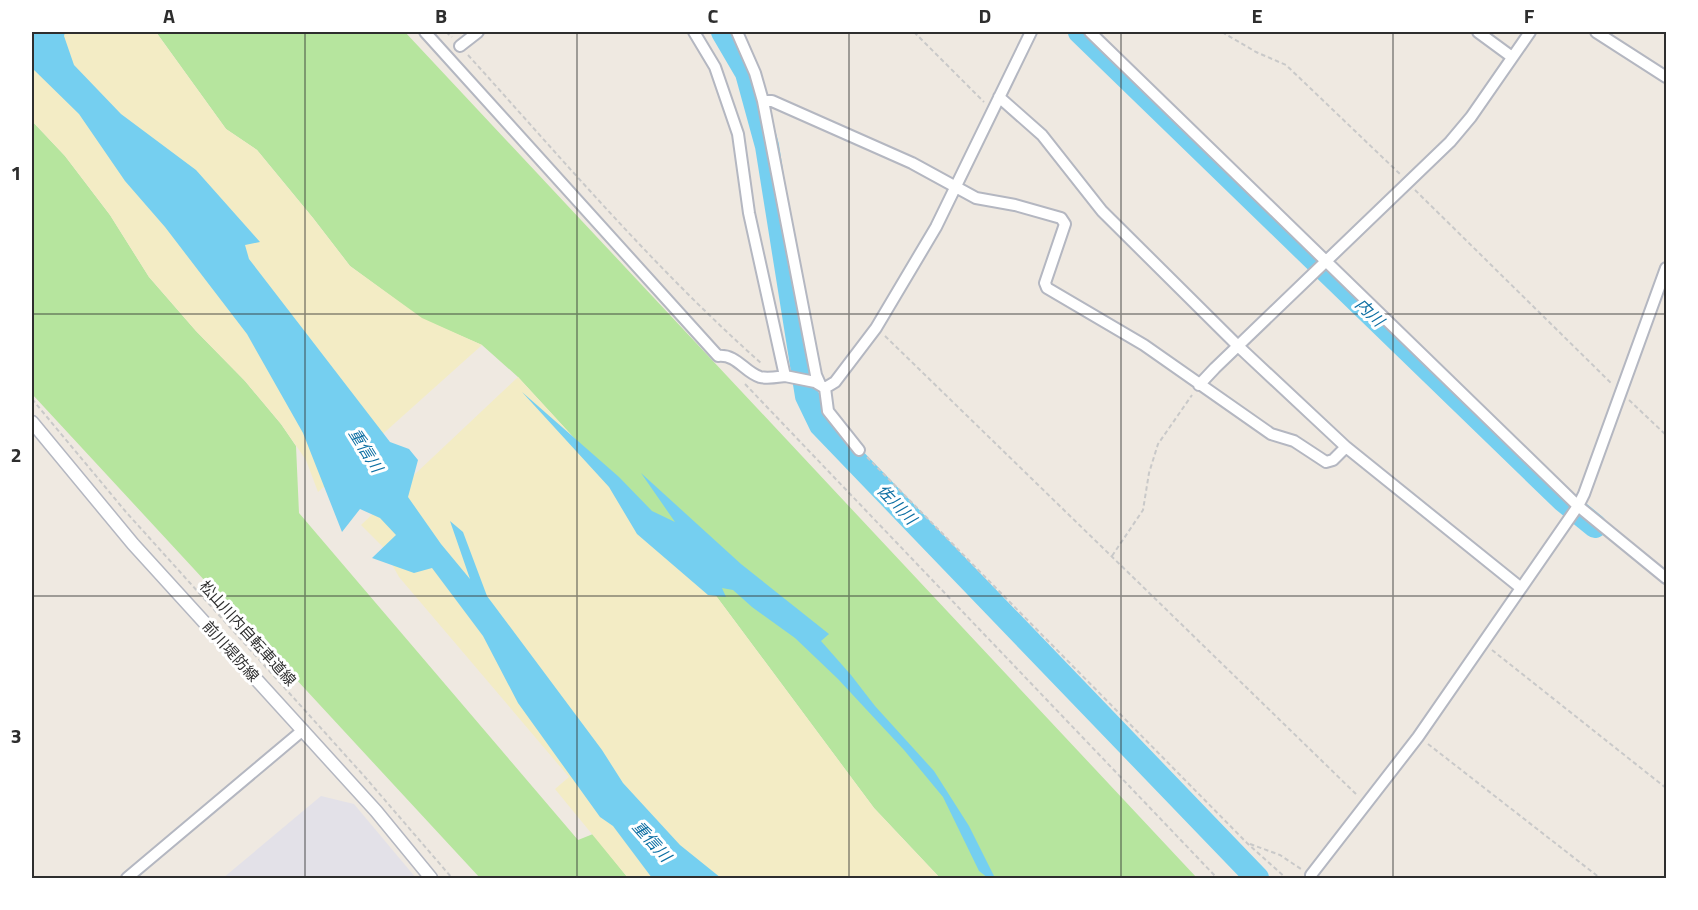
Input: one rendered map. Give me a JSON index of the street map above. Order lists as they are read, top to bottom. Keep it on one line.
{"streets":{"street":["前川堤防線"],"path":["松山川内自転車道線"]},"water":["内川","重信川","佐川川"],"grid":{"columns":["A","B","C","D","E","F"],"rows":["1","2","3"]}}
